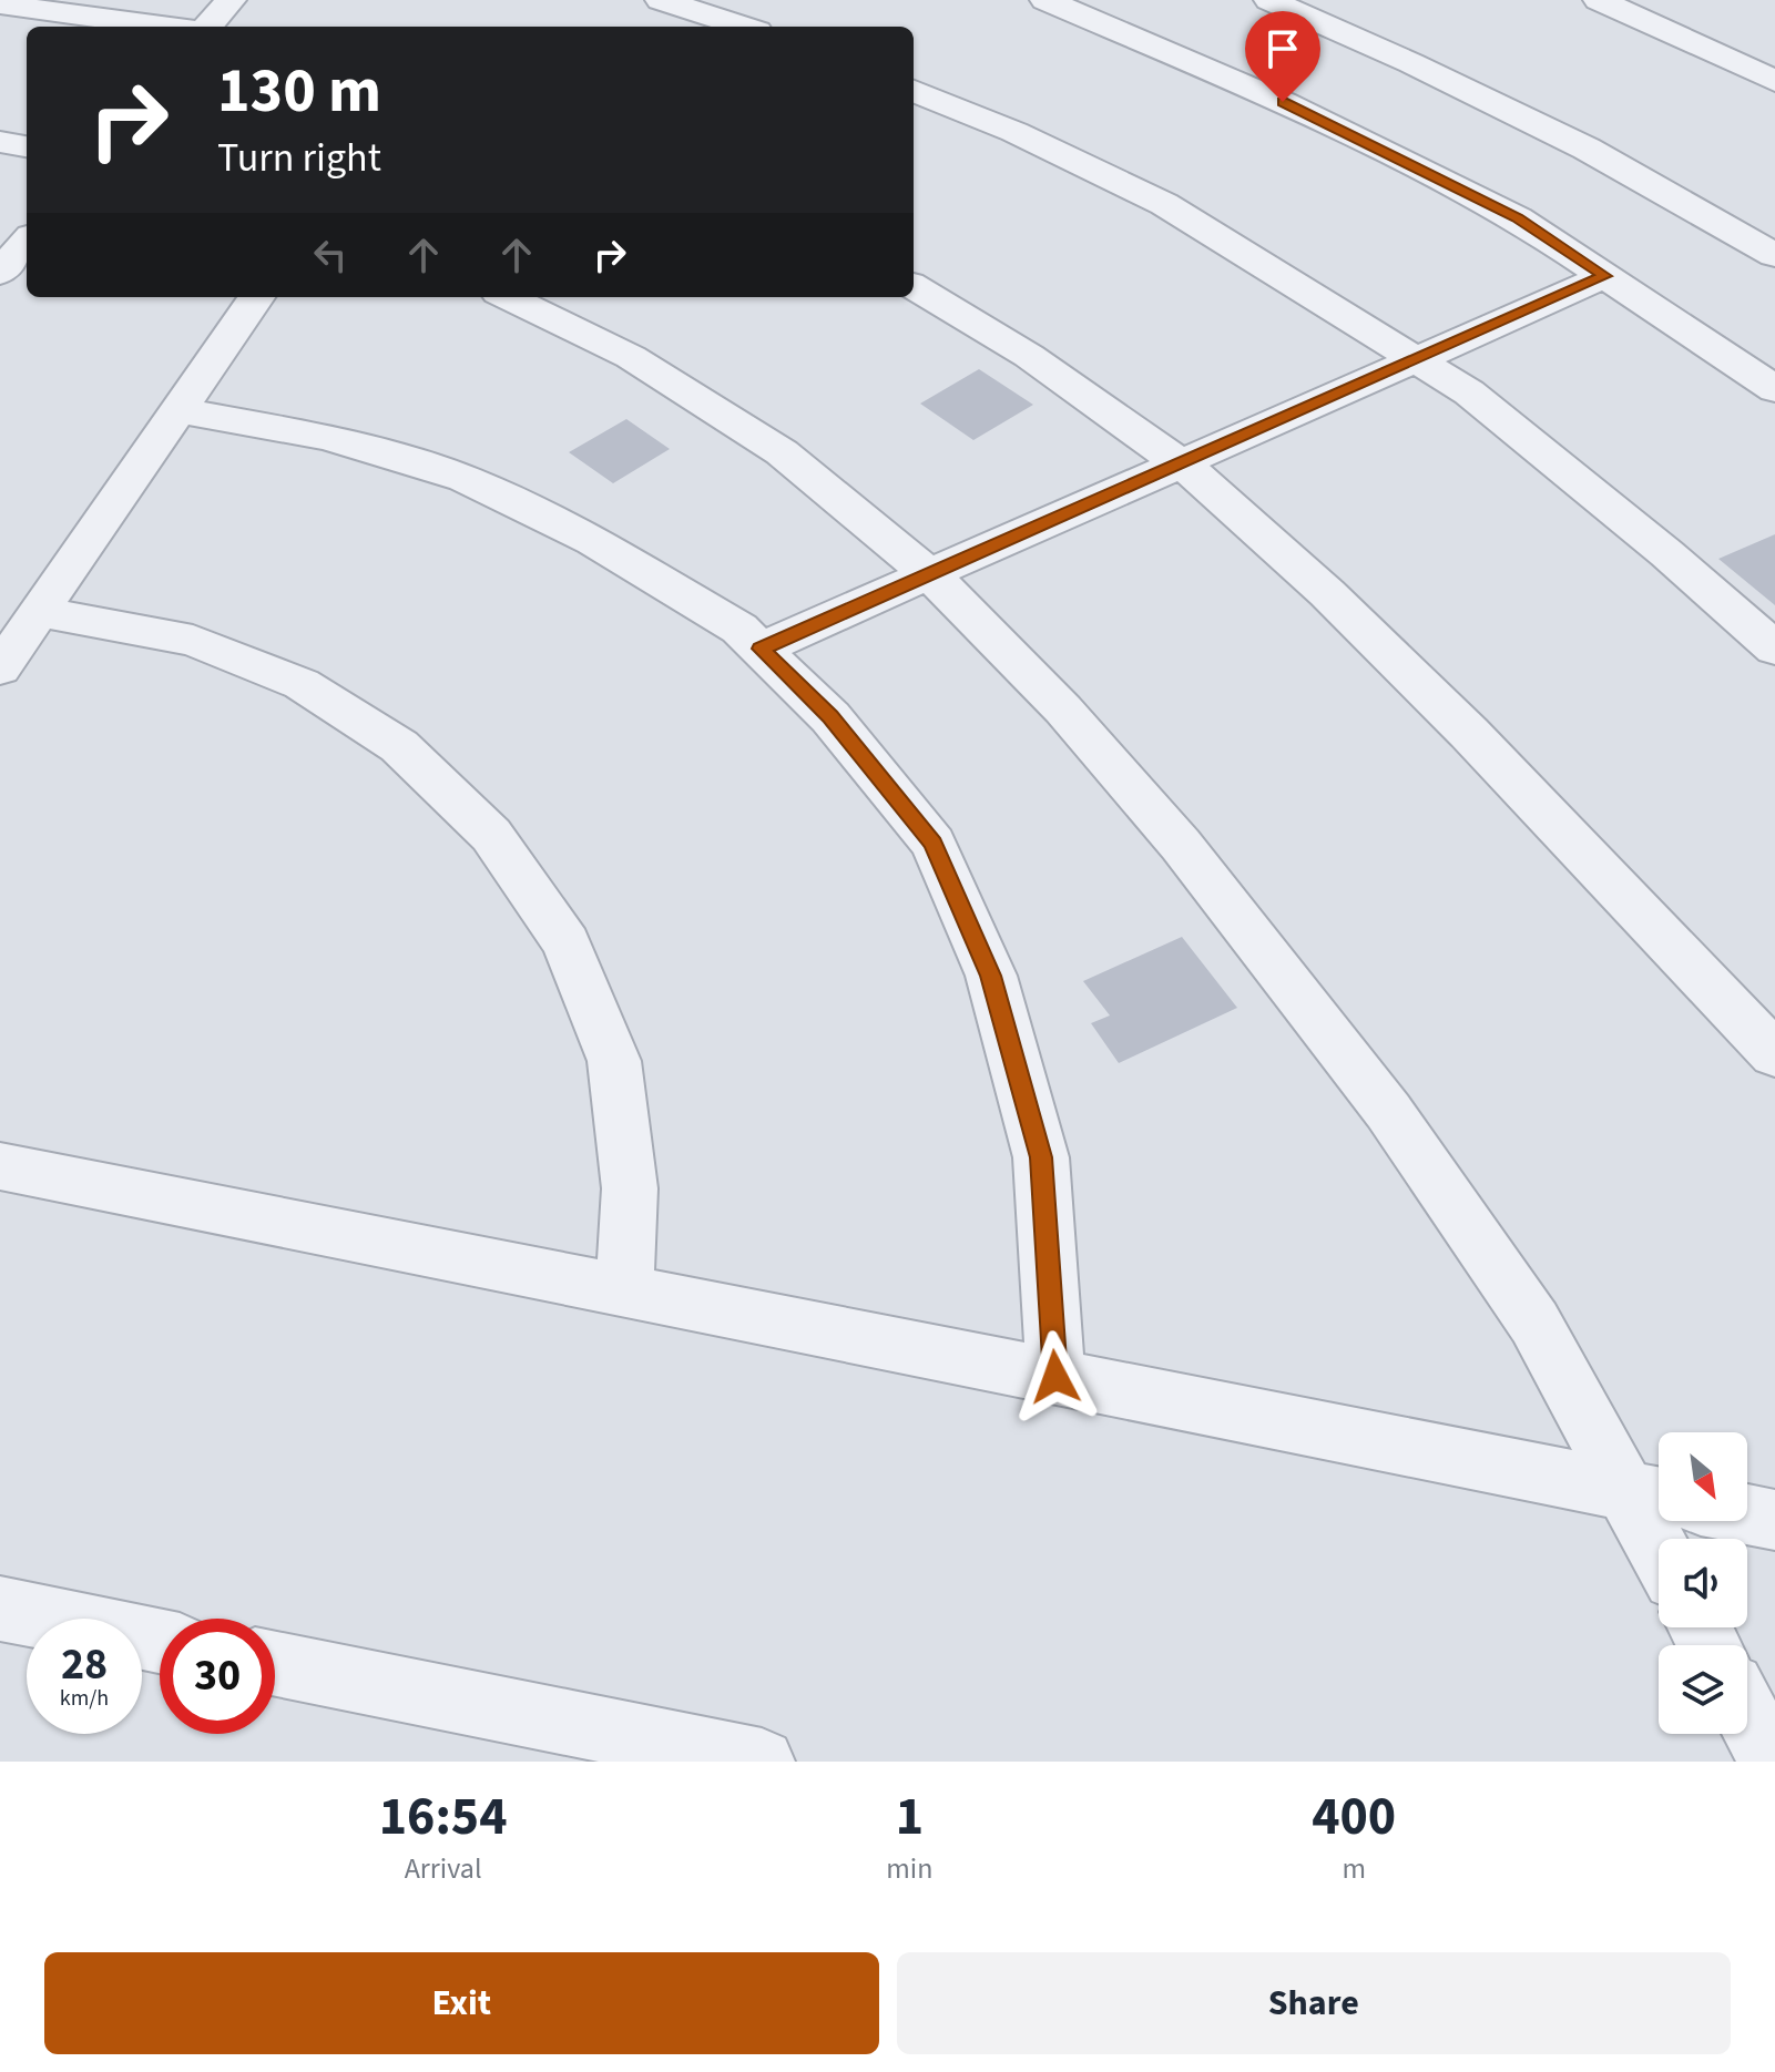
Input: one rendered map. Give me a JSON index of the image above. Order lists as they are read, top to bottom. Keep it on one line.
{"north":"bottom right","page":{"turn":["130 m","Turn right"],"speed":"28 km/h","limit":"30","eta":["16:54","Arrival","1","min","400","m"],"buttons":["Exit","Share"]}}
